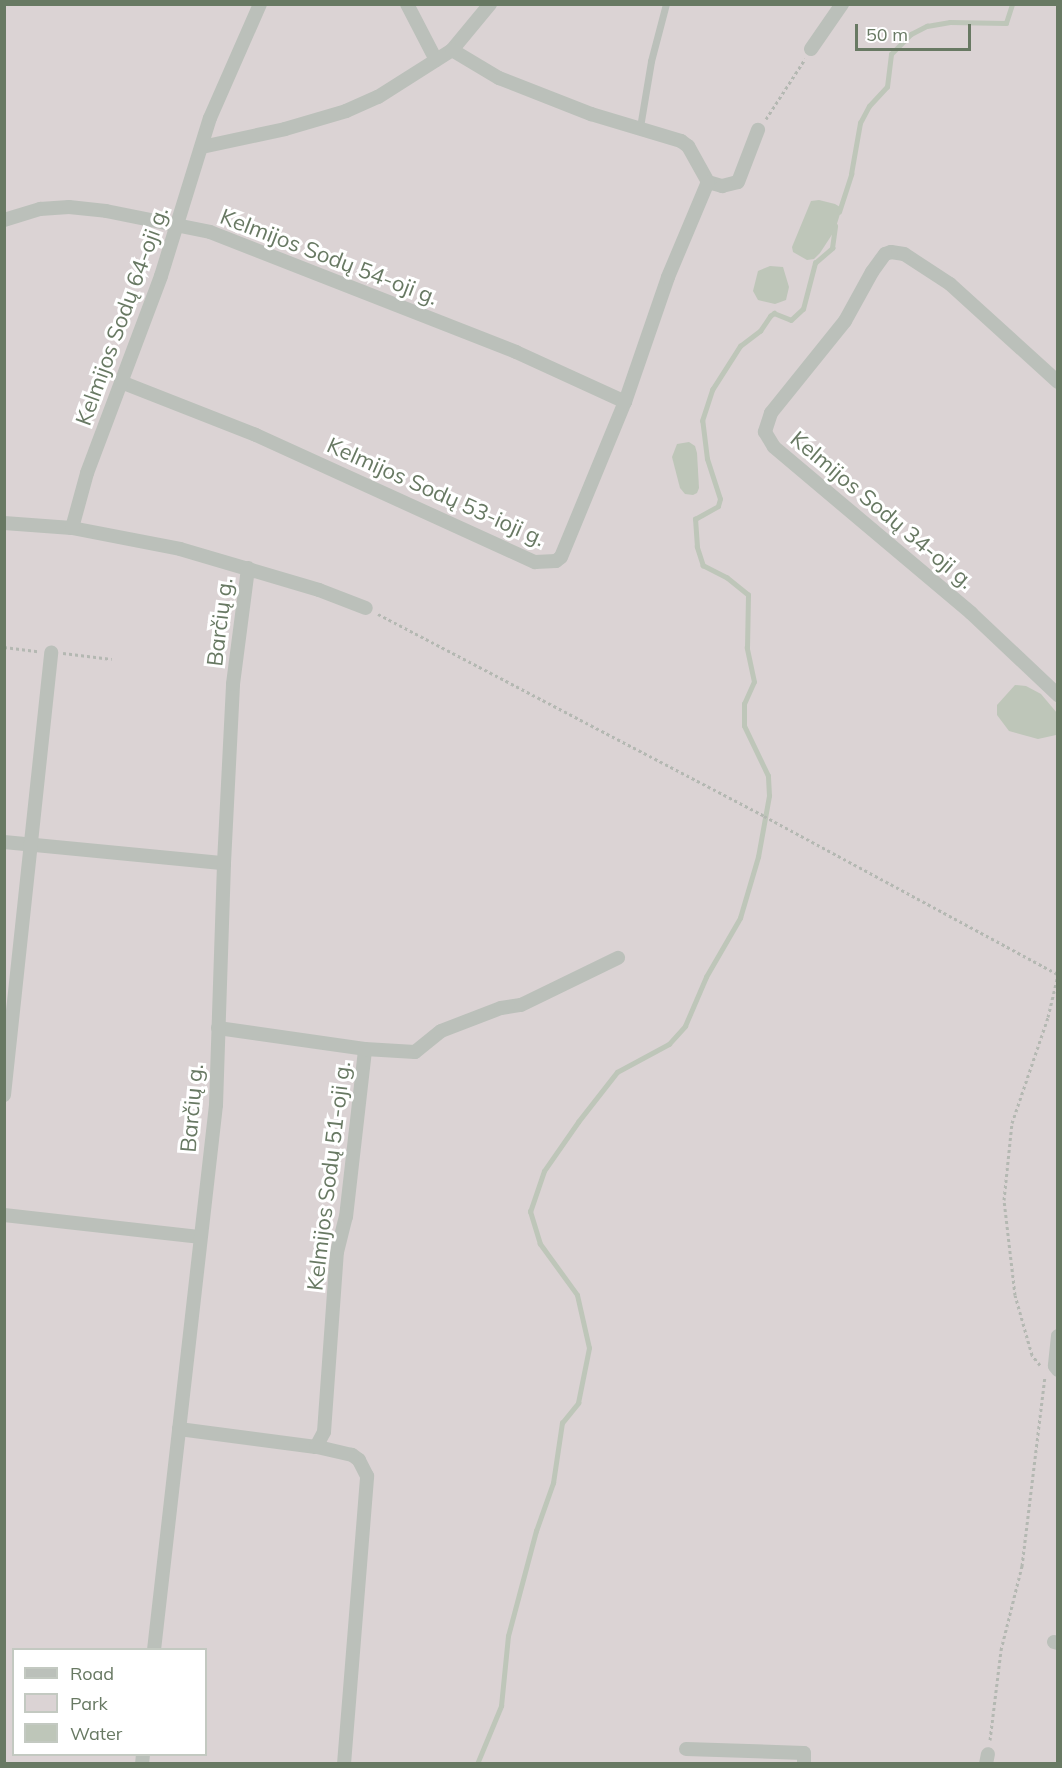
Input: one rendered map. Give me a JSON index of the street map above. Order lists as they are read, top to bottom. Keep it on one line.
{"streets":{"street":["Kelmijos Sodų 54-oji g.","Kelmijos Sodų 64-oji g.","Kelmijos Sodų 53-ioji g.","Kelmijos Sodų 34-oji g.","Barčių g.","Kelmijos Sodų 51-oji g."]},"crossings":[["Kelmijos Sodų 54-oji g.","Kelmijos Sodų 64-oji g."],["Kelmijos Sodų 54-oji g.","Kelmijos Sodų 53-ioji g."],["Kelmijos Sodų 64-oji g.","Kelmijos Sodų 53-ioji g."]],"legend":["Road","Park","Water"],"scale_bar":"50 m"}
